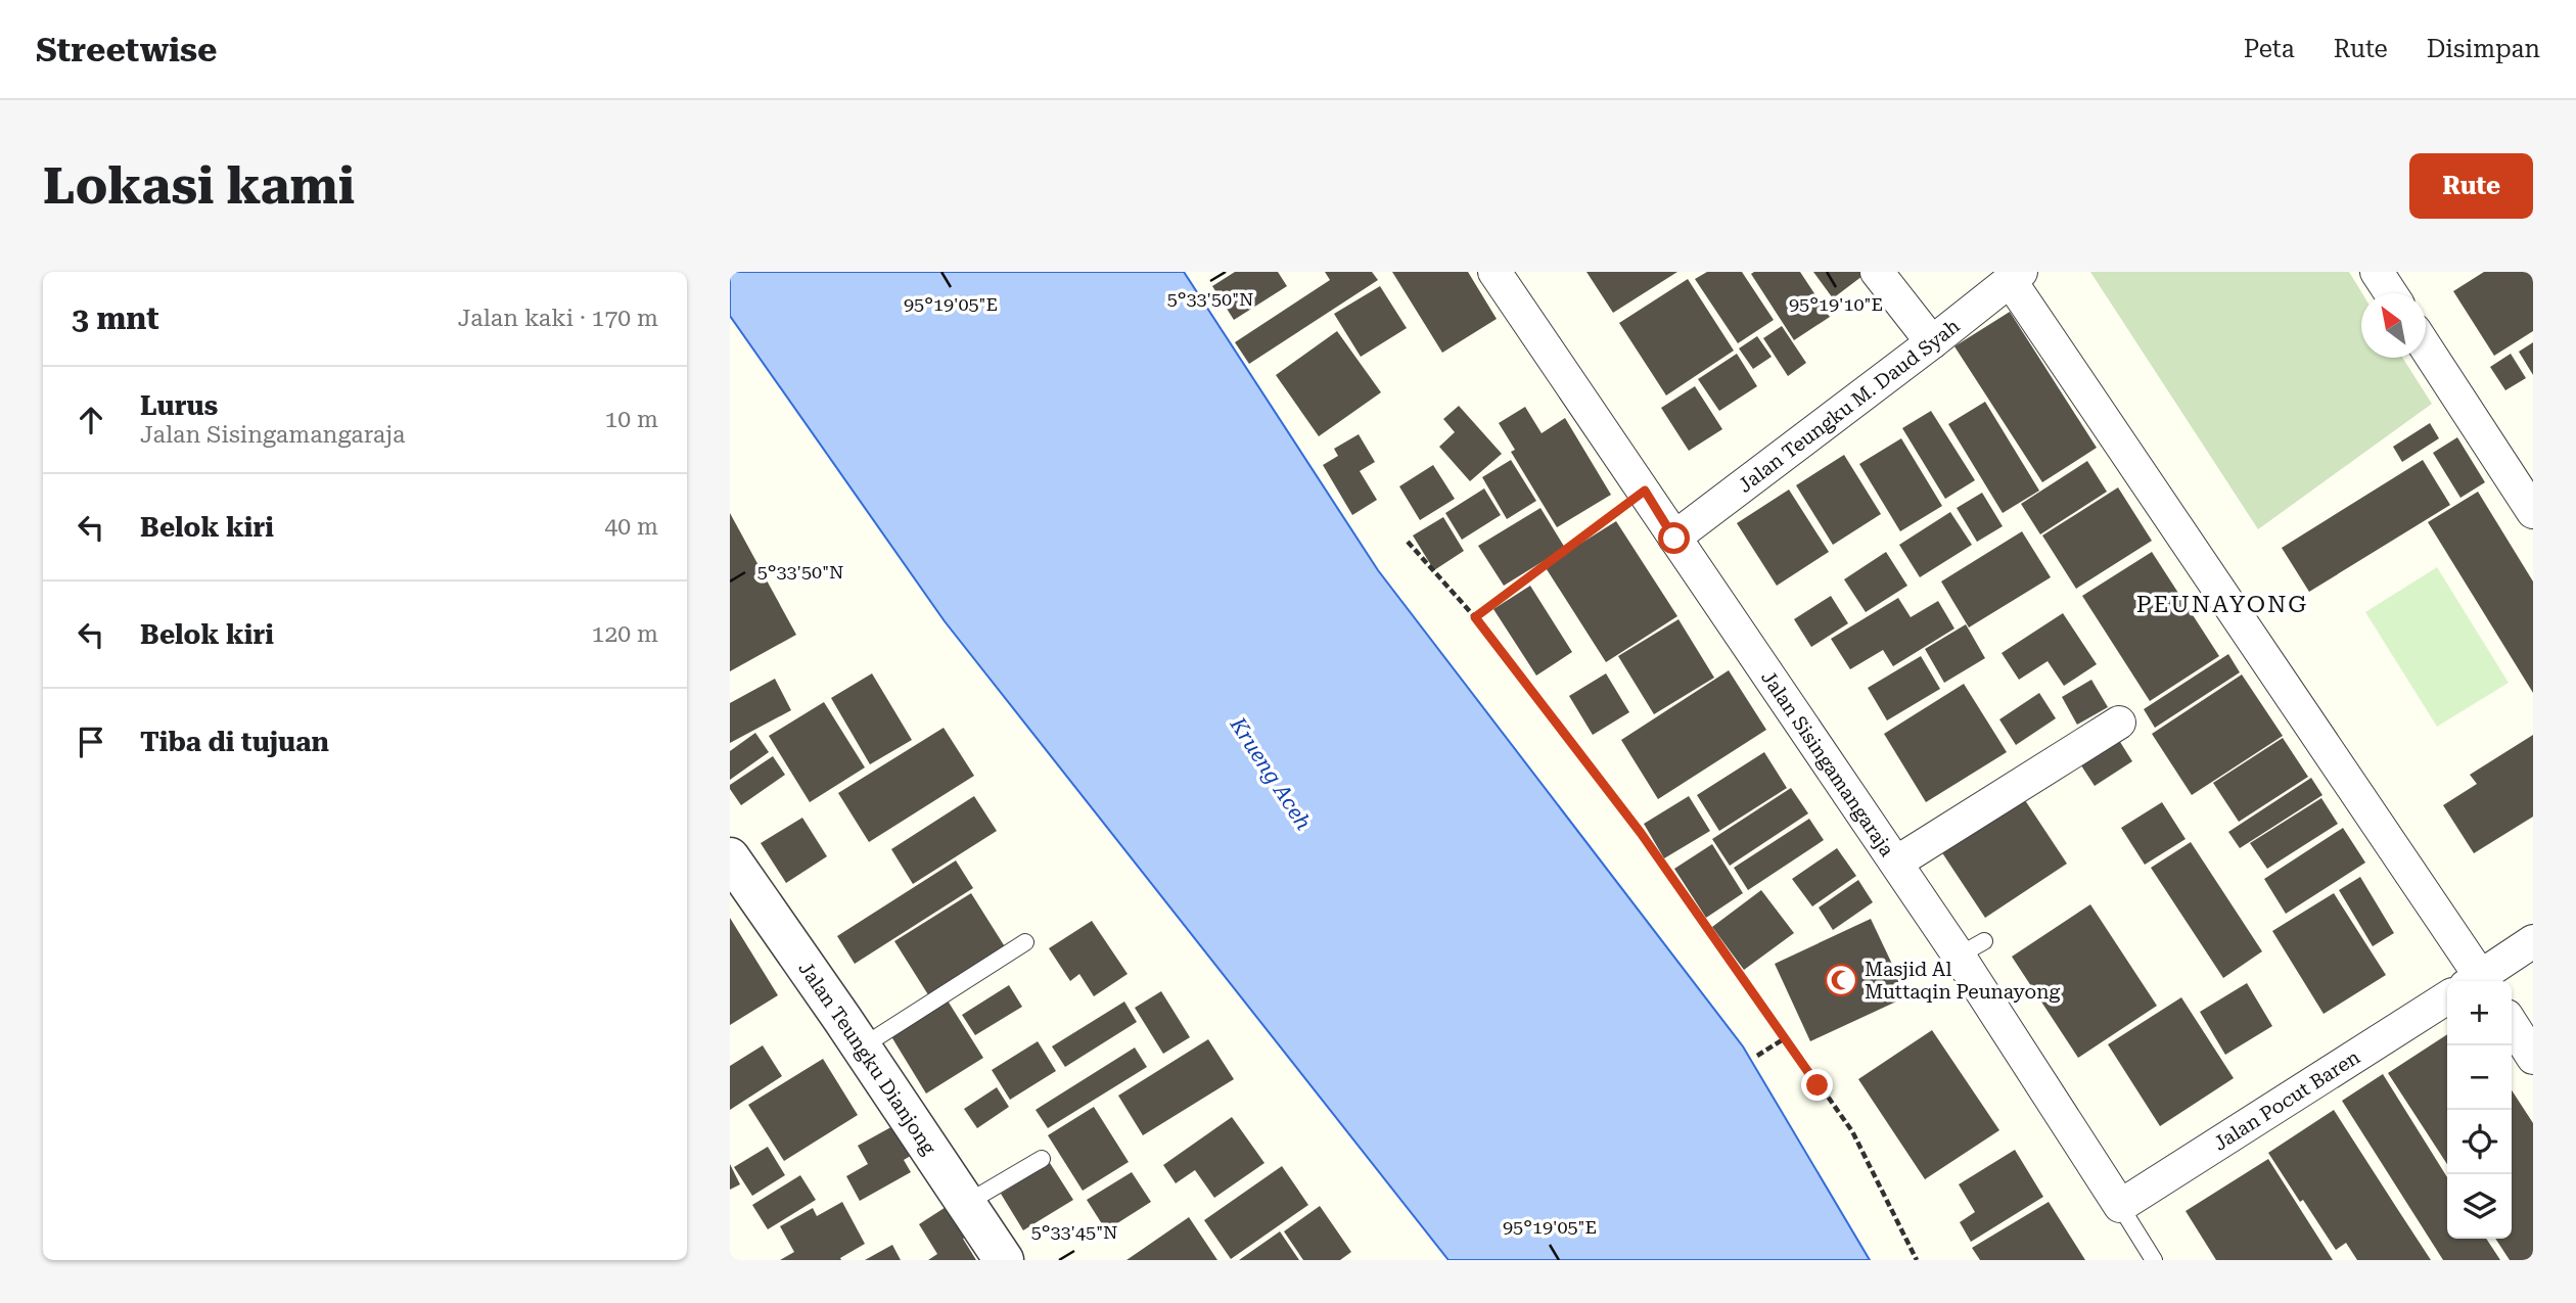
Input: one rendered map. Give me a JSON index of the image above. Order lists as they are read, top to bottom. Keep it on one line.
{"streets":{"street":["Jalan Teungku M. Daud Syah","Jalan Sisingamangaraja","Jalan Teungku Dianjong","Jalan Pocut Baren"]},"crossings":[["Jalan Teungku M. Daud Syah","Jalan Sisingamangaraja"],["Jalan Sisingamangaraja","Jalan Pocut Baren"]],"districts":["PEUNAYONG"],"water":["Krueng Aceh"],"places":{"mosque":["Masjid Al Muttaqin Peunayong"]},"north":"top left","page":{"header":"Streetwise","nav":["Peta","Rute","Disimpan"],"buttons":"Rute","title":"Lokasi kami","heading":["3 mnt","Jalan kaki · 170 m"],"list":[["Lurus","Jalan Sisingamangaraja","10 m"],["Belok kiri","40 m"],["Belok kiri","120 m"],"Tiba di tujuan"],"map_buttons":["+","−"]},"coordinates":["5°33'50\"N","95°19'05\"E","95°19'10\"E","5°33'45\"N"]}
